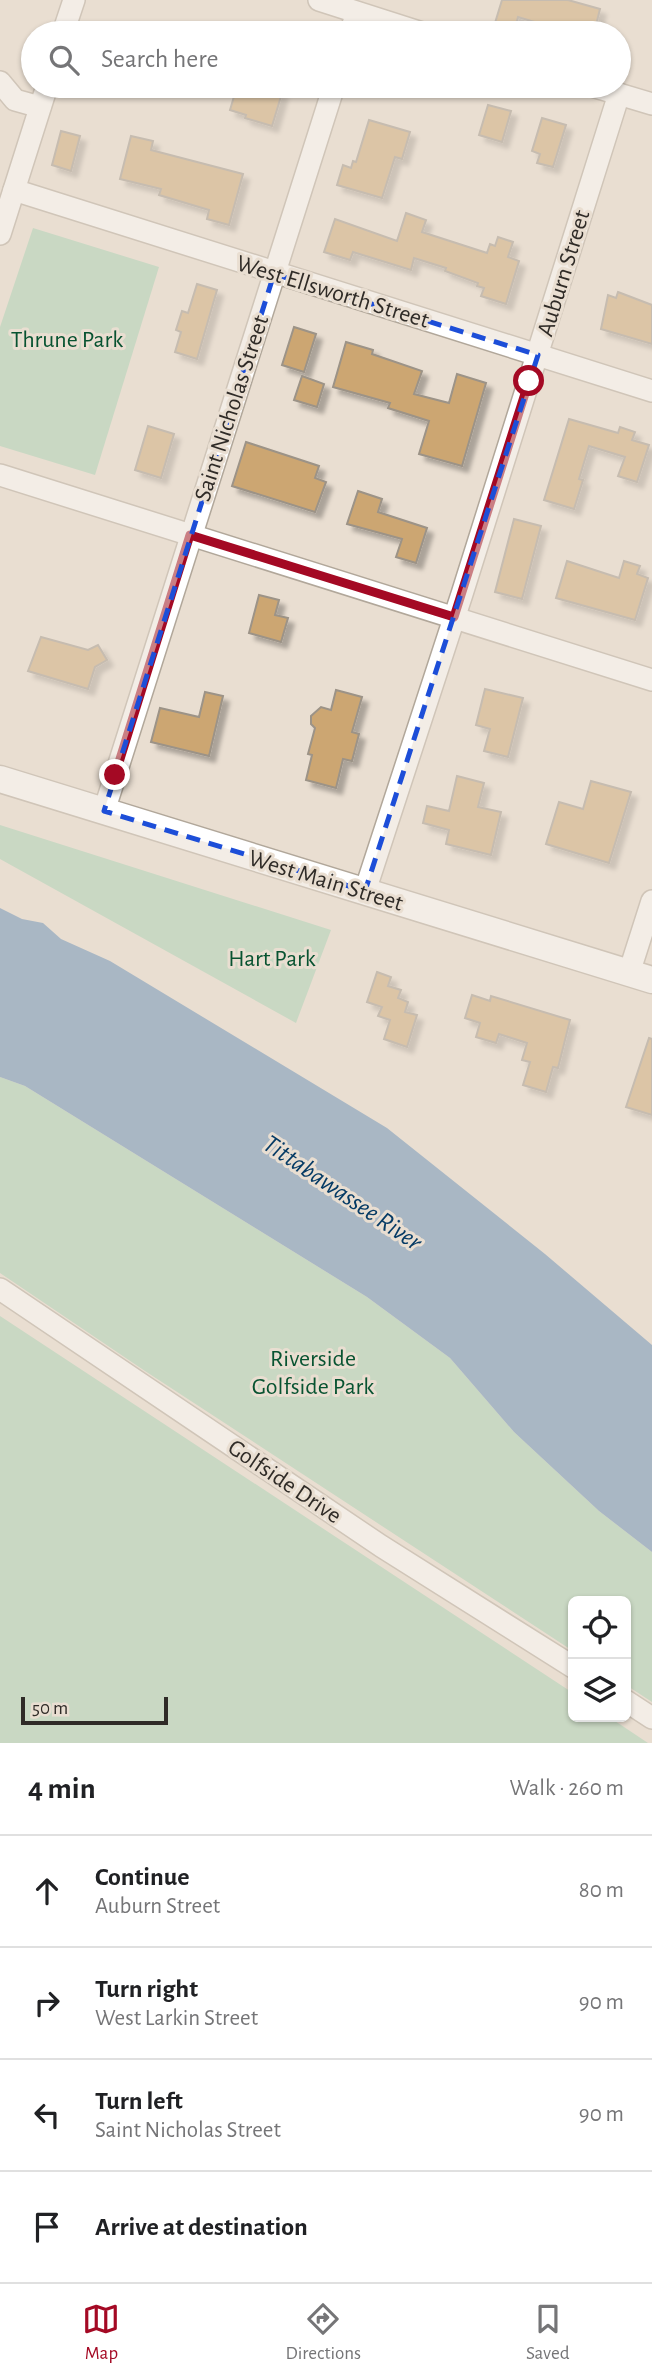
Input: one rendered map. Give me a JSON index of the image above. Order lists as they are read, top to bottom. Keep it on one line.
{"streets":{"street":["Auburn Street","West Ellsworth Street","Saint Nicholas Street","West Main Street","Golfside Drive"]},"crossings":[["Auburn Street","West Ellsworth Street"],["Auburn Street","West Main Street"],["West Ellsworth Street","Saint Nicholas Street"],["Saint Nicholas Street","West Main Street"]],"water":["Tittabawassee River"],"parks":["Thrune Park","Hart Park","Riverside Golfside Park"],"scale_bar":"50 m","page":{"search":"Search here","scale":"50 m","heading":["4 min","Walk · 260 m"],"list":[["Continue","Auburn Street","80 m"],["Turn right","West Larkin Street","90 m"],["Turn left","Saint Nicholas Street","90 m"],"Arrive at destination"],"nav":["Map","Directions","Saved"]}}
